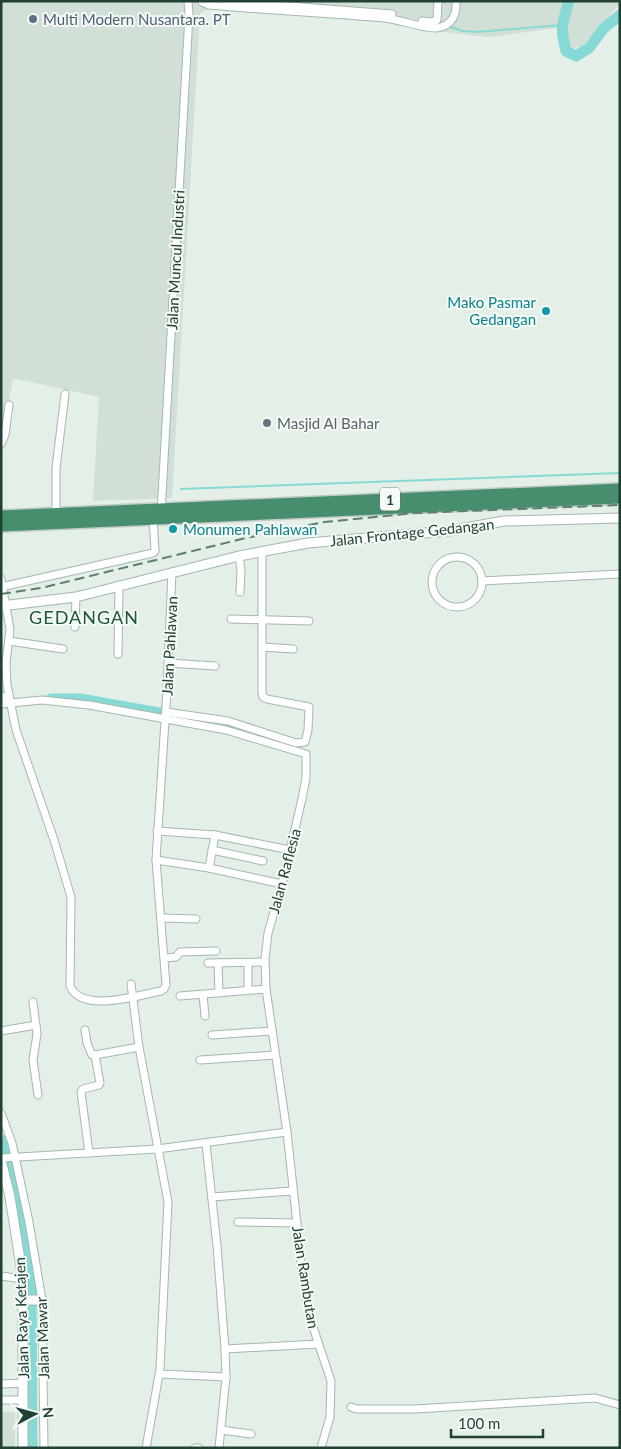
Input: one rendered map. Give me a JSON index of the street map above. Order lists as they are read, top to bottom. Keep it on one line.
{"streets":{"highway":["1"],"street":["Jalan Muncul Industri","Jalan Frontage Gedangan","Jalan Pahlawan","Jalan Raflesia","Jalan Rambutan","Jalan Raya Ketajen","Jalan Mawar"]},"crossings":[["Jalan Muncul Industri","1"],["Jalan Frontage Gedangan","Jalan Pahlawan"],["Jalan Pahlawan","Jalan Raflesia"],["Jalan Raflesia","Jalan Rambutan"],["Jalan Raya Ketajen","Jalan Mawar"]],"districts":["GEDANGAN"],"places":["Multi Modern Nusantara. PT","Mako Pasmar Gedangan","Masjid Al Bahar","Monumen Pahlawan"],"scale_bar":"100 m","north":"right"}
